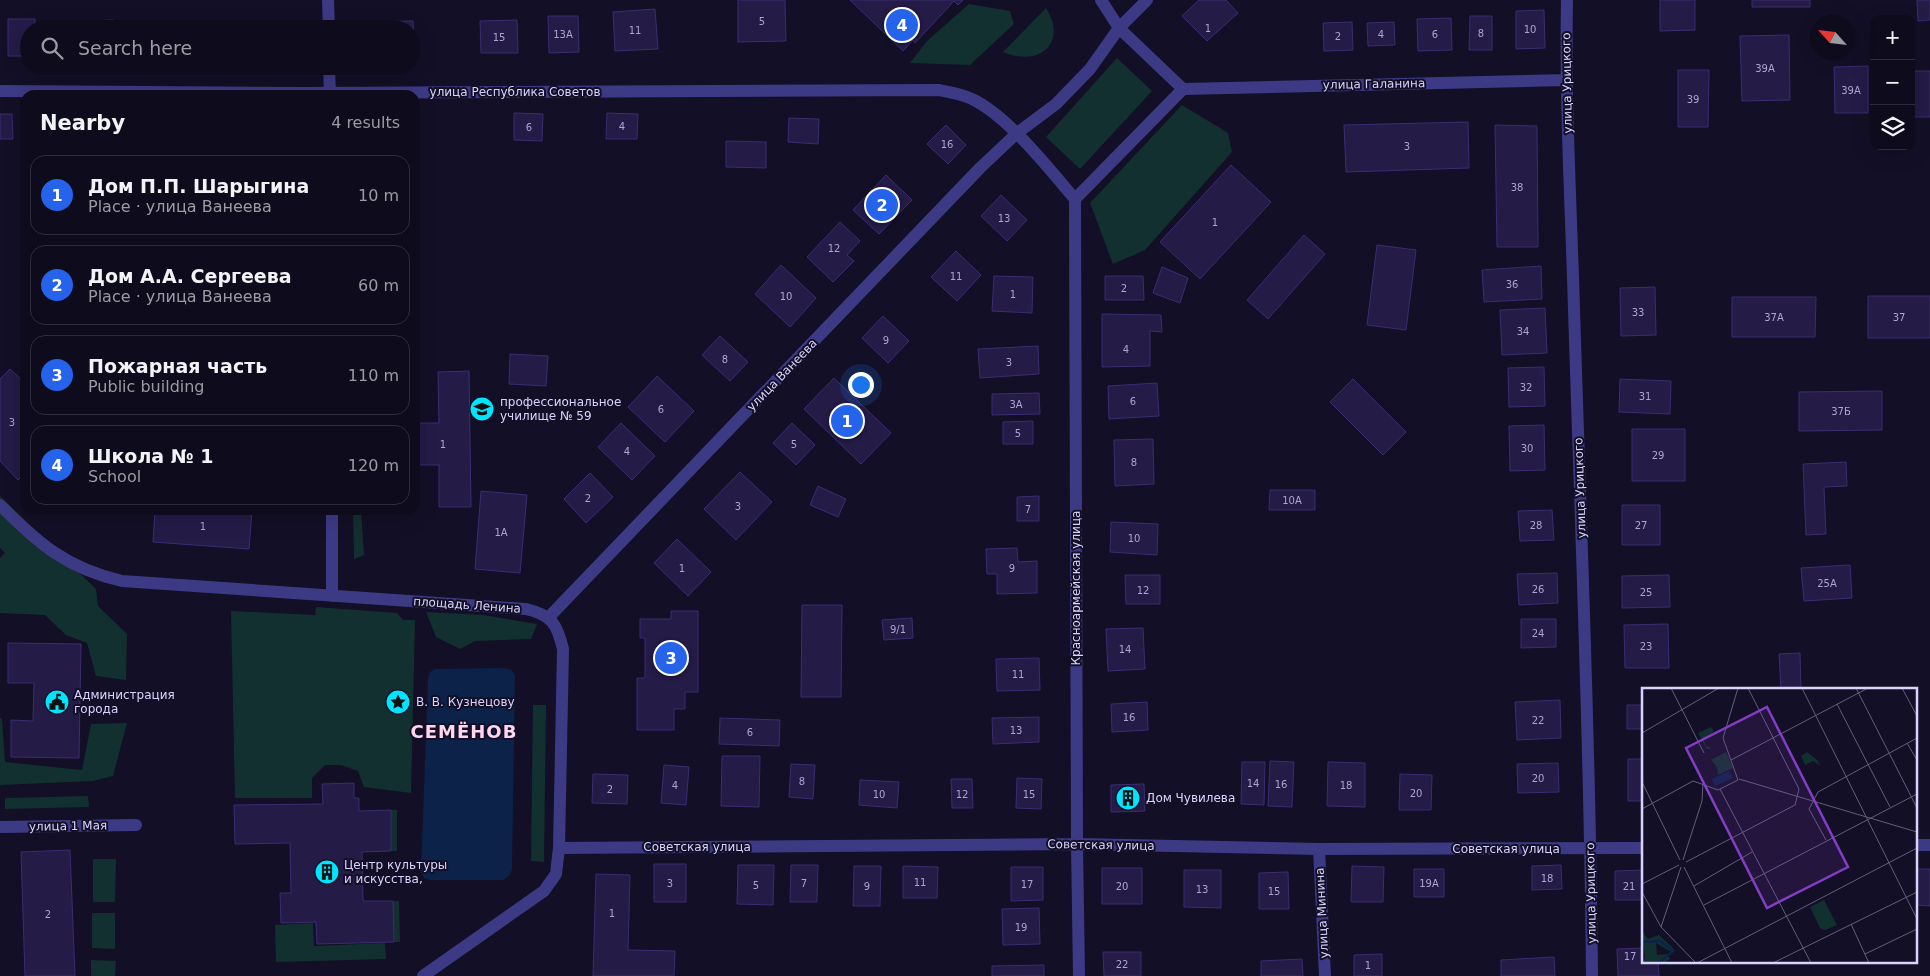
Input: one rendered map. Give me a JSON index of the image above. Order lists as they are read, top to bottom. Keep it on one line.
{"streets":{"street":["улица Урицкого","улица Галанина","улица Республика Советов","улица Ванеева","Красноармейская улица","площадь Ленина","улица 1 Мая","Советская улица","улица Минина"]},"crossings":[["улица Урицкого","улица Галанина"],["улица Урицкого","Советская улица"],["улица Республика Советов","улица Ванеева"],["улица Республика Советов","Красноармейская улица"],["улица Ванеева","площадь Ленина"],["Красноармейская улица","Советская улица"],["Советская улица","улица Минина"]],"districts":["СЕМЁНОВ"],"places":{"school or university":["профессиональное училище № 59"],"public building":["Администрация города"],"place":["В. В. Кузнецову"],"building":["Дом Чувилева","Центр культуры и искусства,"]},"house_numbers":["5","1","10","11","8","13А","4","6","2","15","39А","39А","39","4","6","16","3","38","13","1","12","11","36","2","1","10","33","37А","37","34","9","4","8","3","32","31","6","3А","6","37Б","3","5","1","5","30","4","29","8","2","10А","3","7","28","27","1","1А","10","1","9","25А","26","12","25","9/1","24","23","14","11","16","22","13","6","20","8","14","16","4","18","2","20","10","12","15","18","11","3","7","19А","17","5","9","20","21","13","15","1","2","19","17","22","1"],"north":"top left","page":{"pins":["4","2","1","3"],"map_buttons":["+","−"],"search":"Search here","heading":["Nearby","4 results"],"list":[{"mark":"1","name":"Дом П.П. Шарыгина","note":"Place · улица Ванеева","value":"10 m"},{"mark":"2","name":"Дом А.А. Сергеева","note":"Place · улица Ванеева","value":"60 m"},{"mark":"3","name":"Пожарная часть","note":"Public building","value":"110 m"},{"mark":"4","name":"Школа № 1","note":"School","value":"120 m"}]}}
